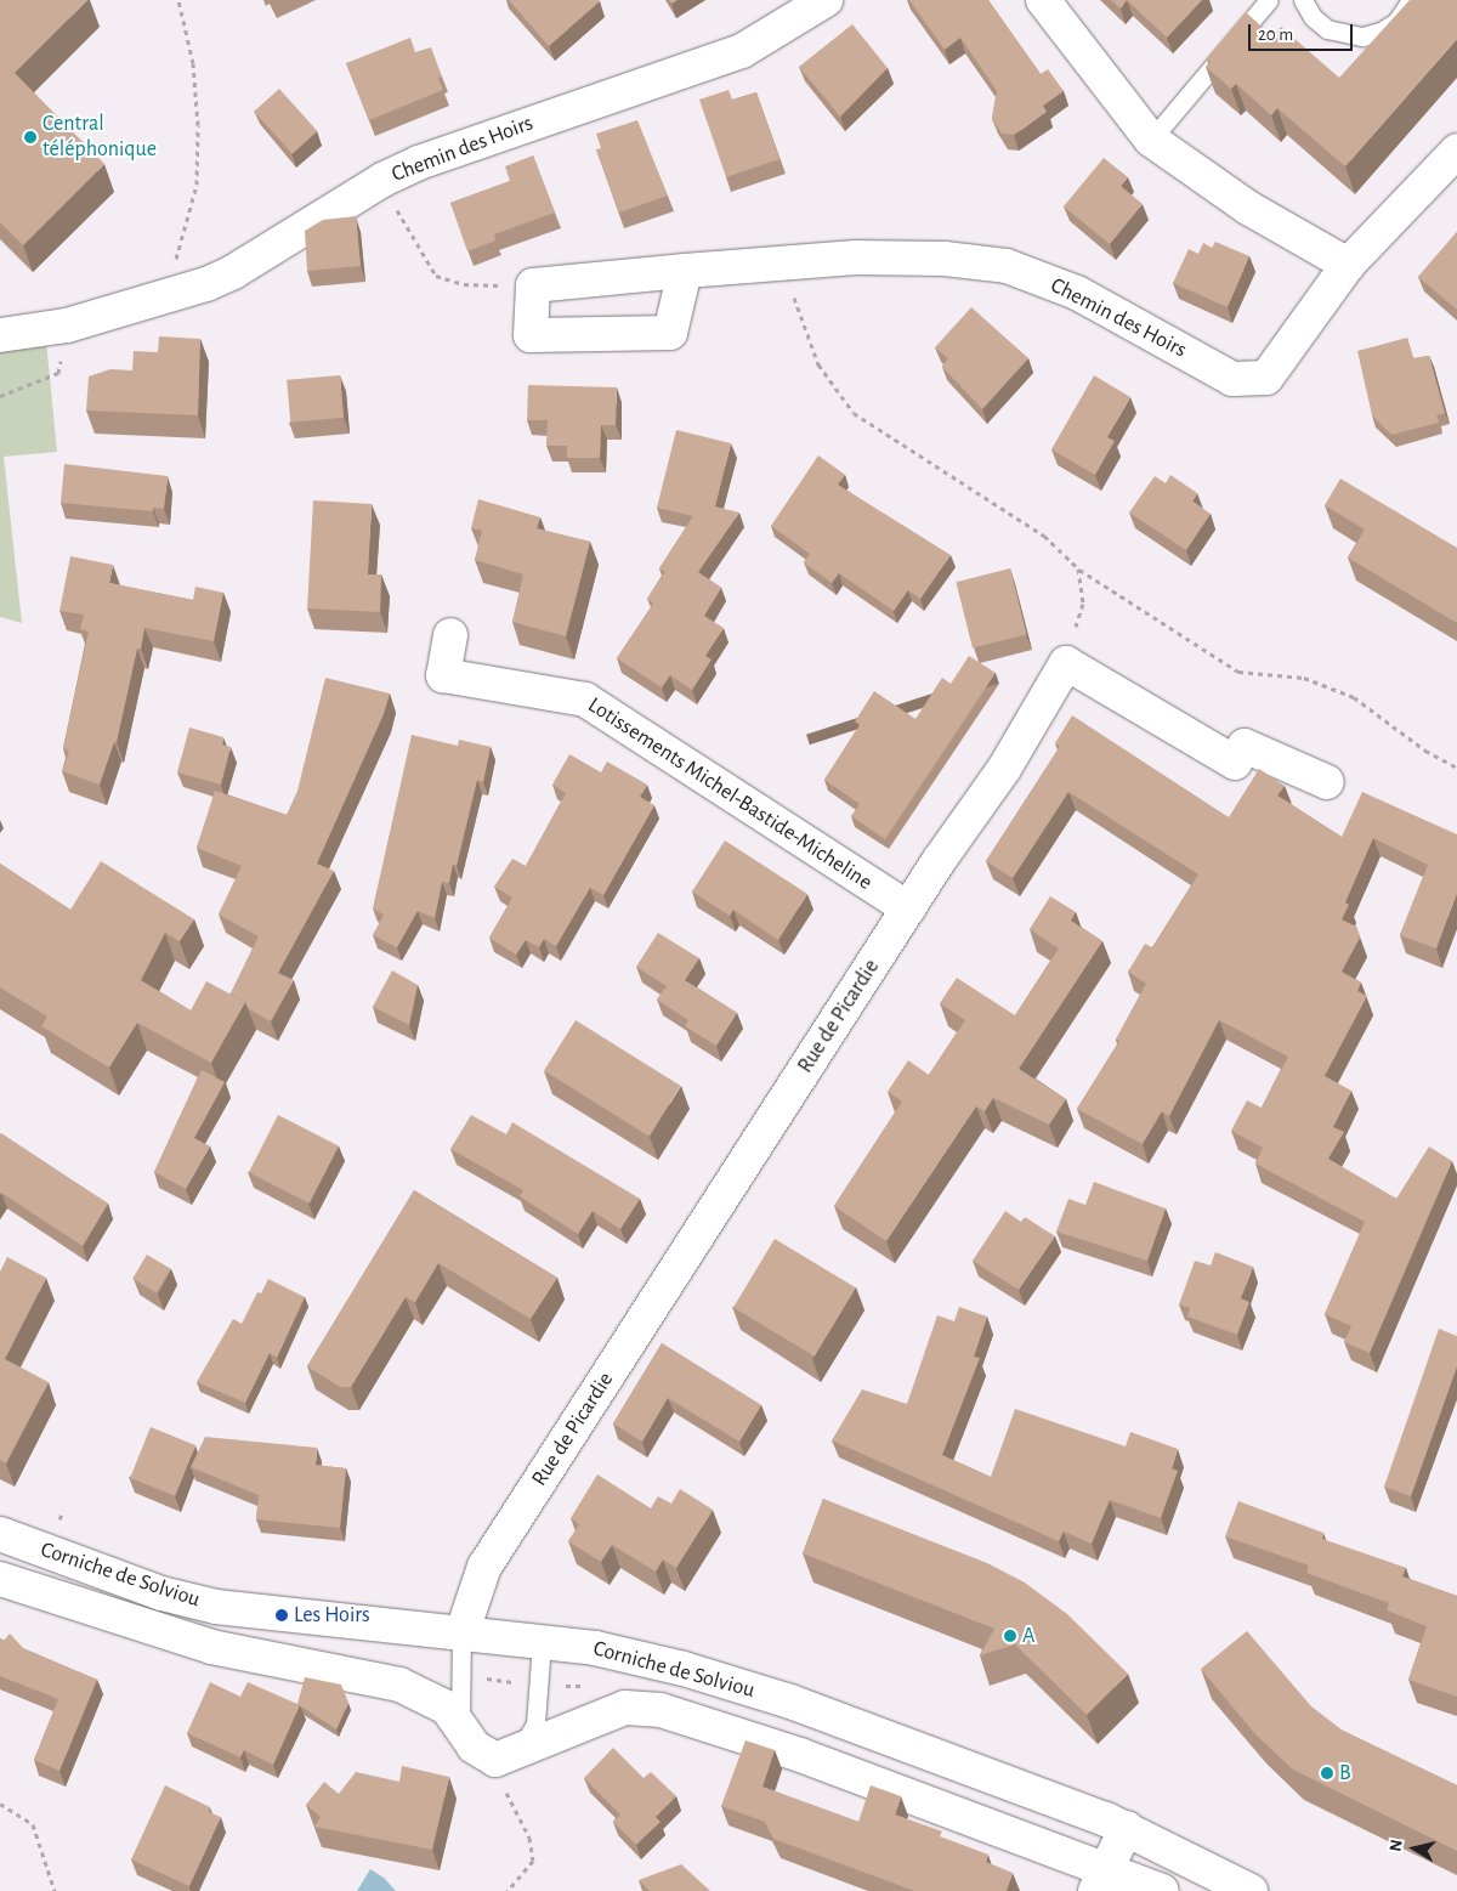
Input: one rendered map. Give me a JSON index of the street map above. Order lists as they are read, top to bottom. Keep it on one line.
{"streets":{"street":["Chemin des Hoirs","Lotissements Michel-Bastide-Micheline","Rue de Picardie","Corniche de Solviou"]},"crossings":[["Lotissements Michel-Bastide-Micheline","Rue de Picardie"],["Rue de Picardie","Corniche de Solviou"]],"places":["Central téléphonique","Les Hoirs","A","B"],"scale_bar":"20 m","north":"left"}
